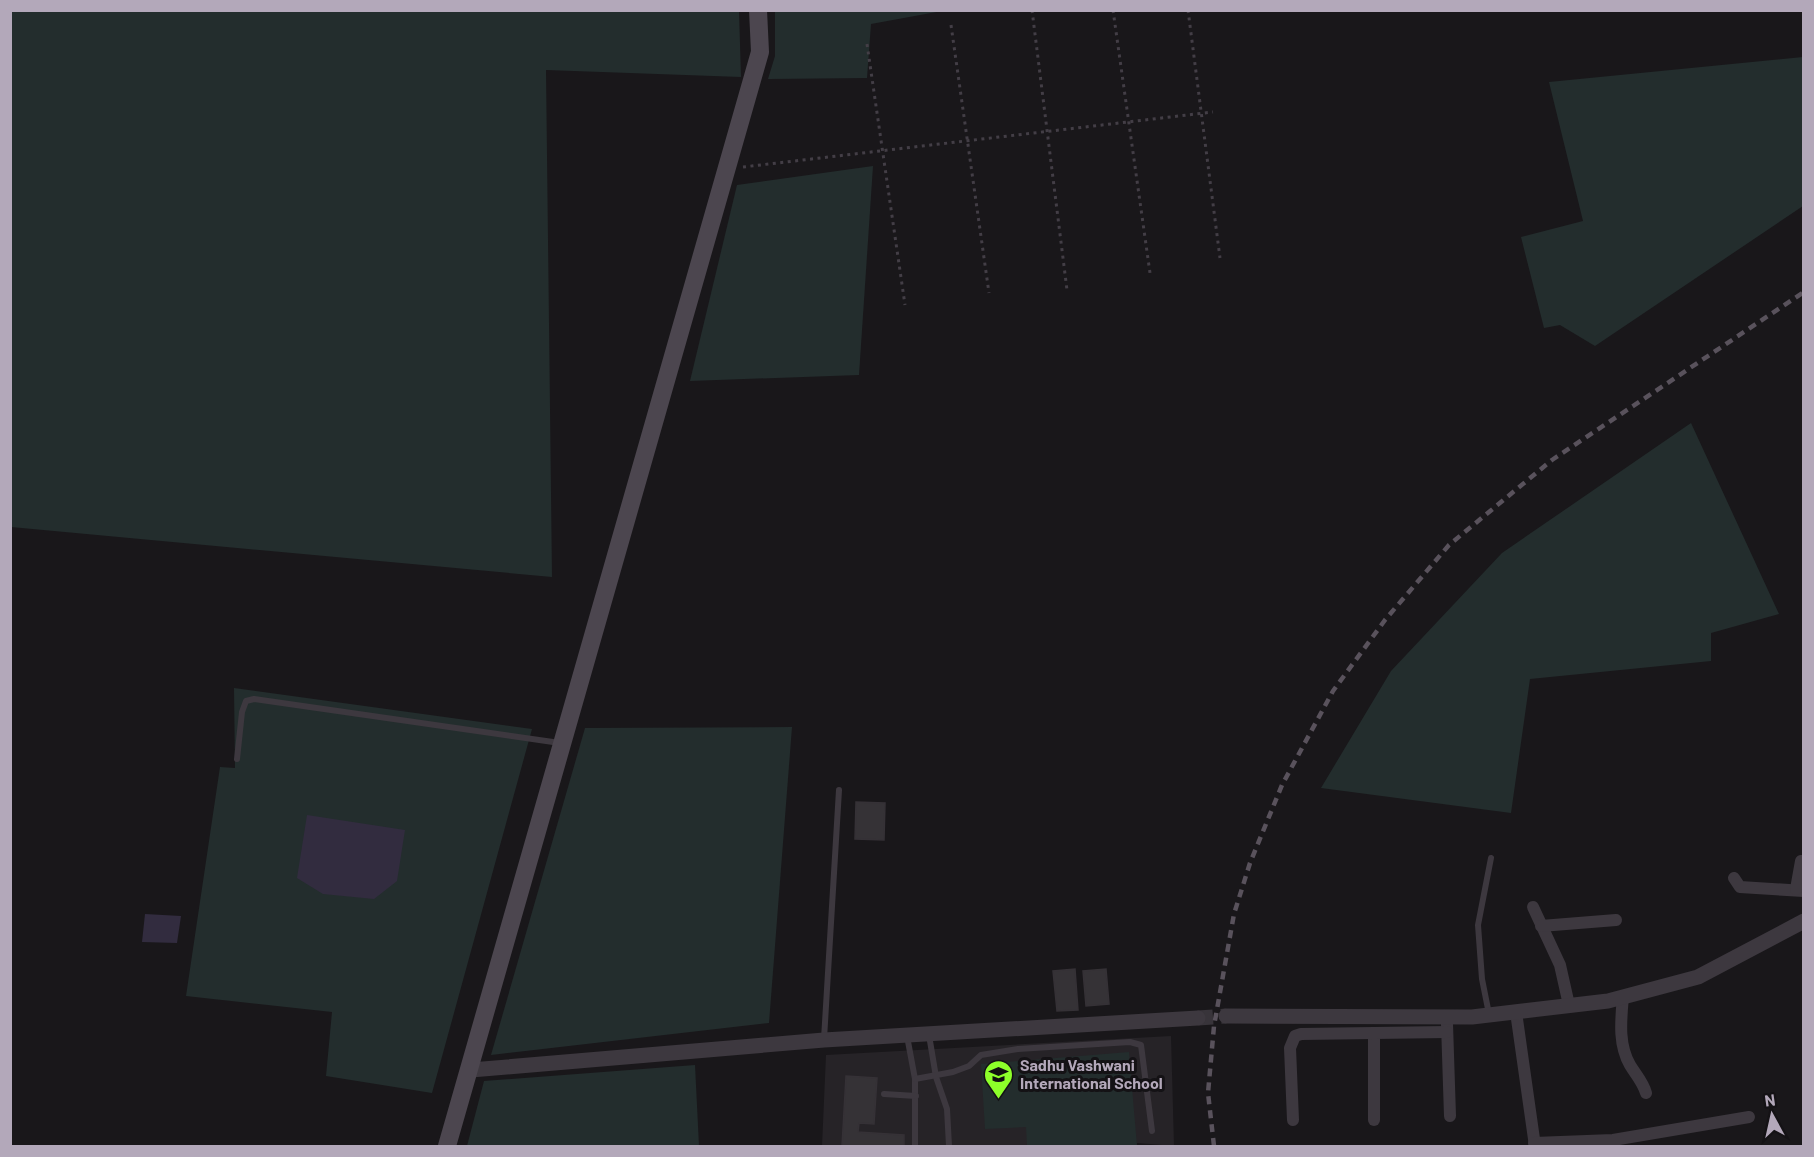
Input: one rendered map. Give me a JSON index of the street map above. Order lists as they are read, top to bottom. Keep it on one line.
{"places":{"school or university":["Sadhu Vashwani International School"]},"north":"top"}
